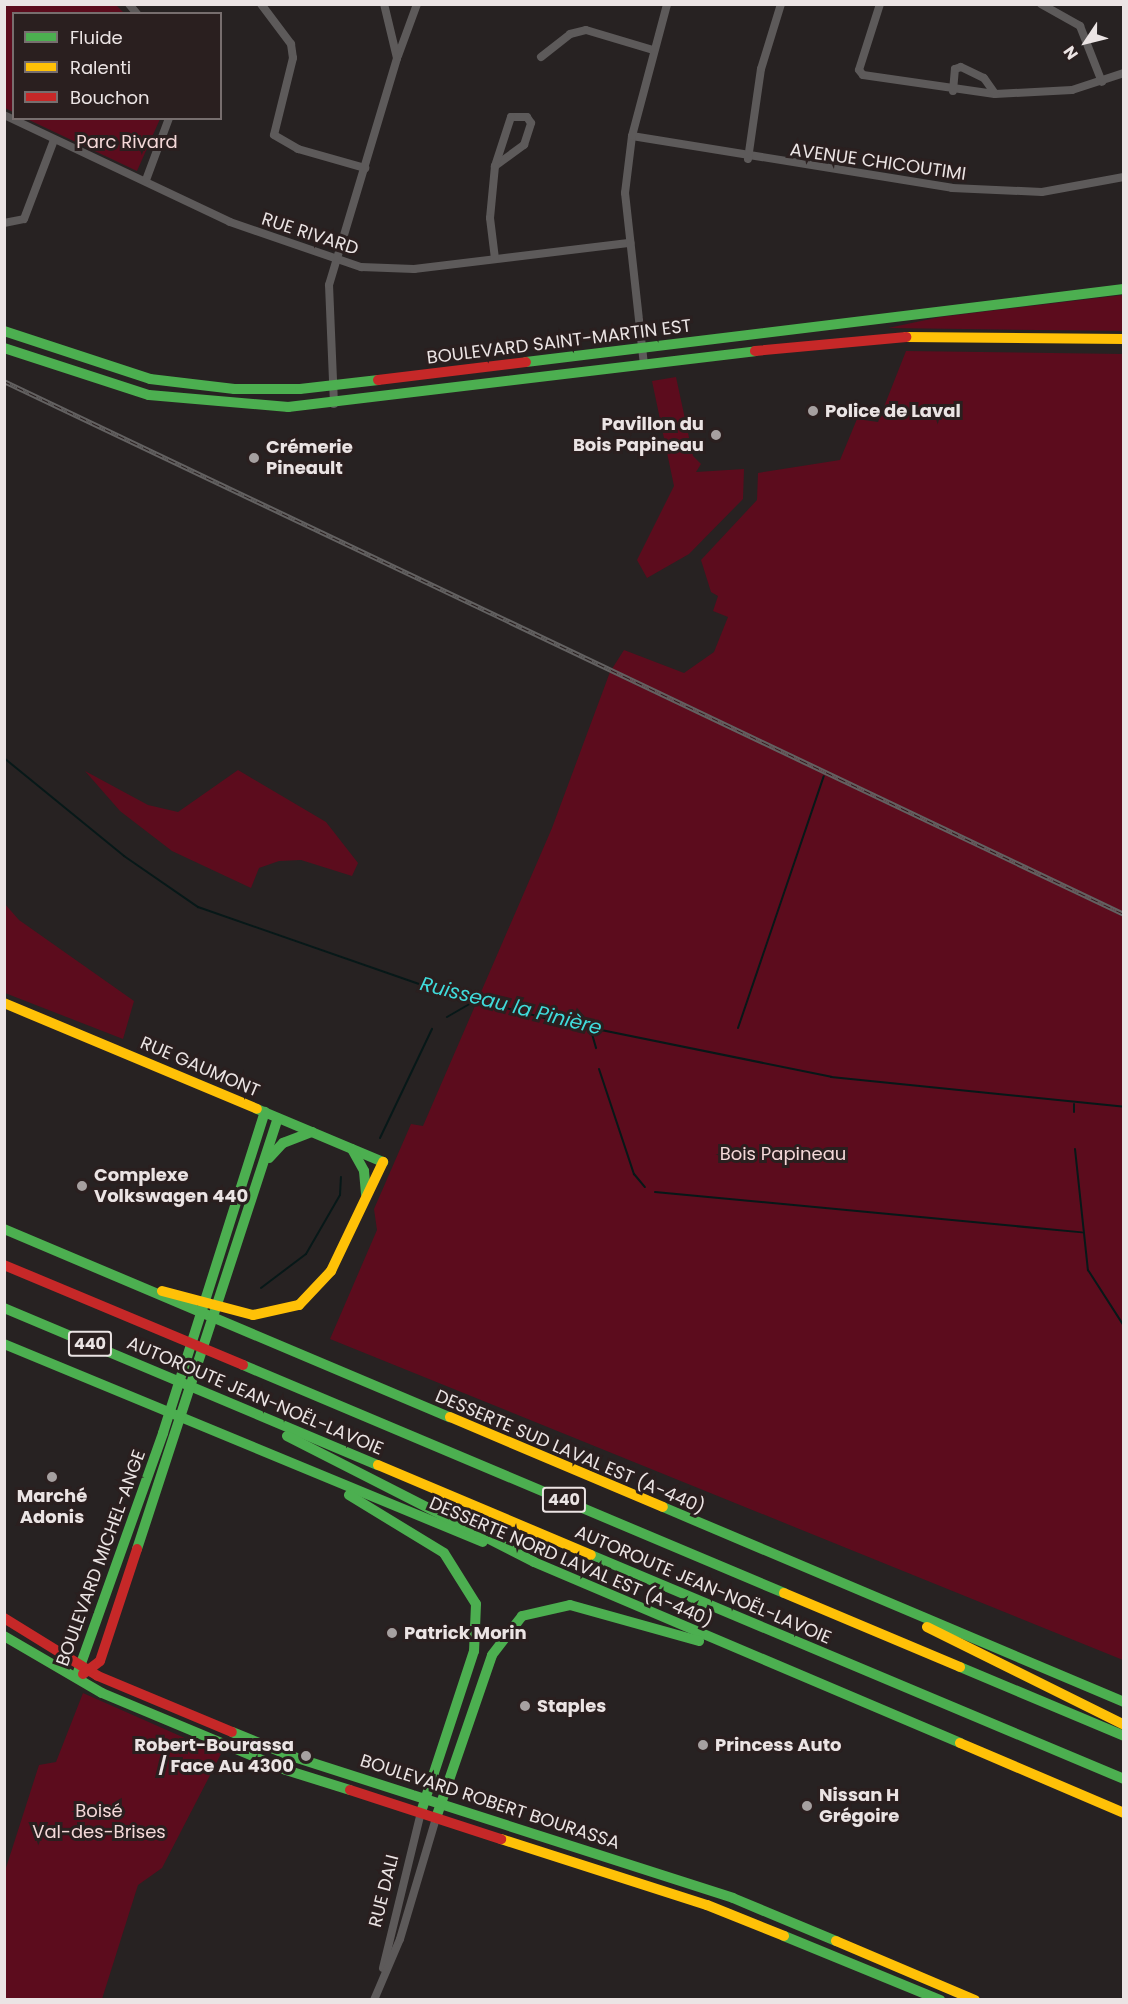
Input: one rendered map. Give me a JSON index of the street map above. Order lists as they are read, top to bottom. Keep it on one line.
{"streets":{"main road":["BOULEVARD SAINT-MARTIN EST","RUE GAUMONT","440","AUTOROUTE JEAN-NOËL-LAVOIE","DESSERTE SUD LAVAL EST (A-440)","BOULEVARD MICHEL-ANGE","DESSERTE NORD LAVAL EST (A-440)","BOULEVARD ROBERT BOURASSA"],"street":["AVENUE CHICOUTIMI","RUE RIVARD","RUE DALI"]},"crossings":[["RUE GAUMONT","BOULEVARD MICHEL-ANGE"],["BOULEVARD MICHEL-ANGE","BOULEVARD ROBERT BOURASSA"],["BOULEVARD ROBERT BOURASSA","RUE DALI"]],"water":["Ruisseau la Pinière"],"parks":["Parc Rivard","Bois Papineau","Boisé Val-des-Brises"],"places":["Police de Laval","Pavillon du Bois Papineau","Crémerie Pineault","Complexe Volkswagen 440","Marché Adonis","Patrick Morin","Staples","Princess Auto","Robert-Bourassa / Face Au 4300","Nissan H Grégoire"],"legend":["Fluide","Ralenti","Bouchon"],"north":"bottom left"}
